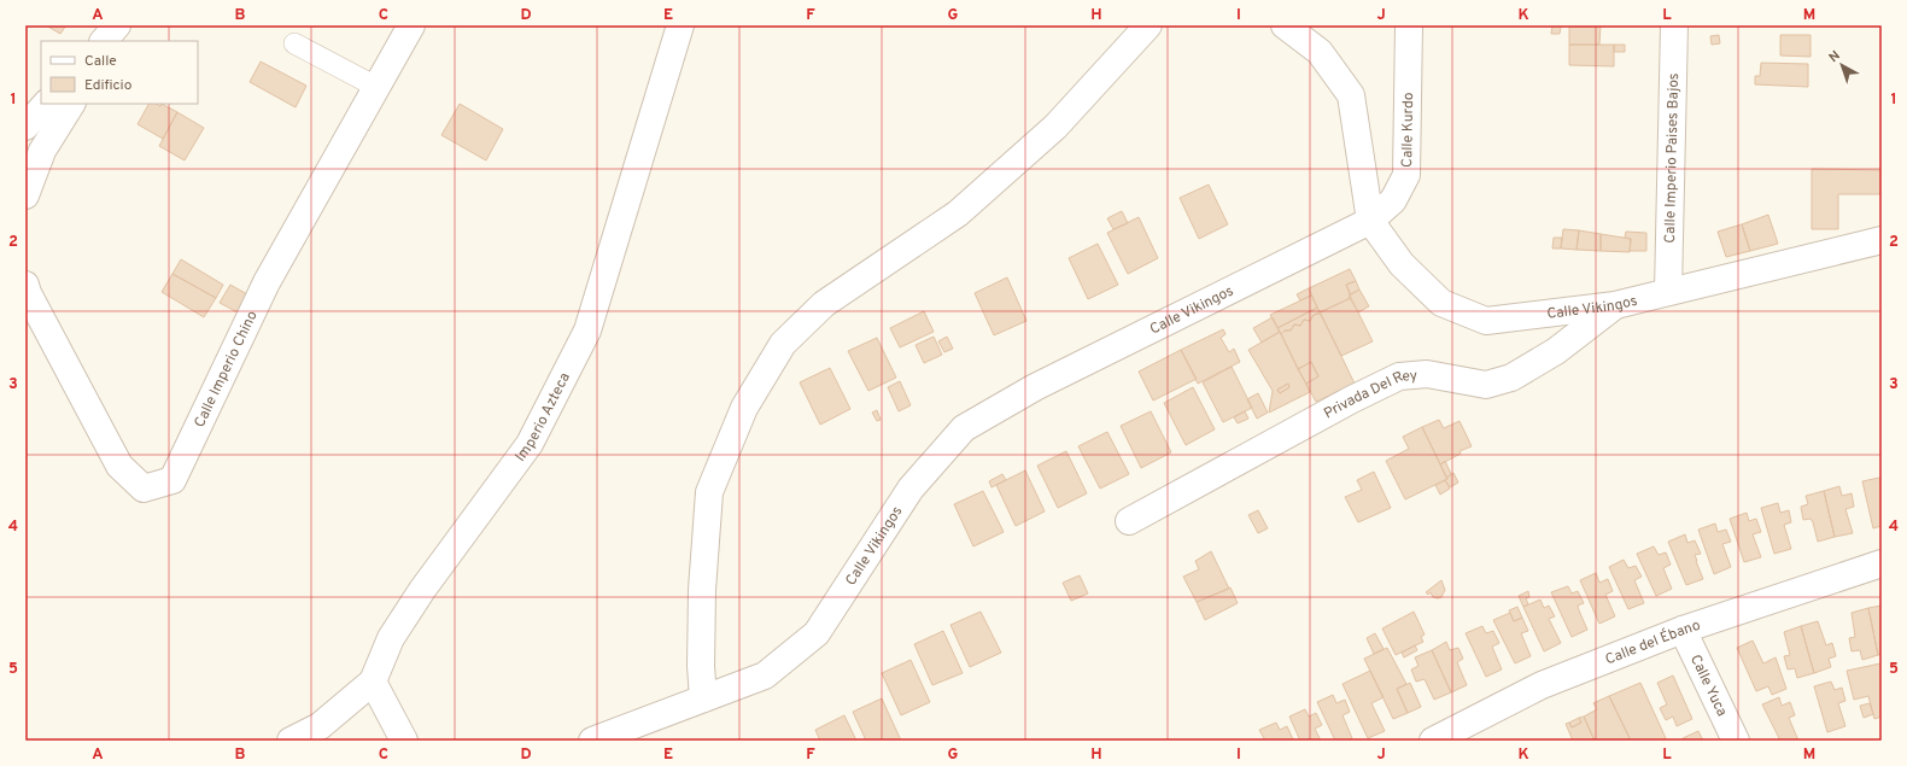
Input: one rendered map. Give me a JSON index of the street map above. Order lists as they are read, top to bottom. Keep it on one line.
{"streets":{"street":["Calle Kurdo","Calle Imperio Paises Bajos","Calle Vikingos","Calle Imperio Chino","Privada Del Rey","Imperio Azteca","Calle del Ébano","Calle Yuca"]},"crossings":[["Calle Kurdo","Calle Vikingos"],["Calle Imperio Paises Bajos","Calle Vikingos"],["Calle Vikingos","Privada Del Rey"],["Calle del Ébano","Calle Yuca"]],"legend":["Calle","Edificio"],"north":"top left","grid":{"columns":["A","B","C","D","E","F","G","H","I","J","K","L","M"],"rows":["1","2","3","4","5"]}}
